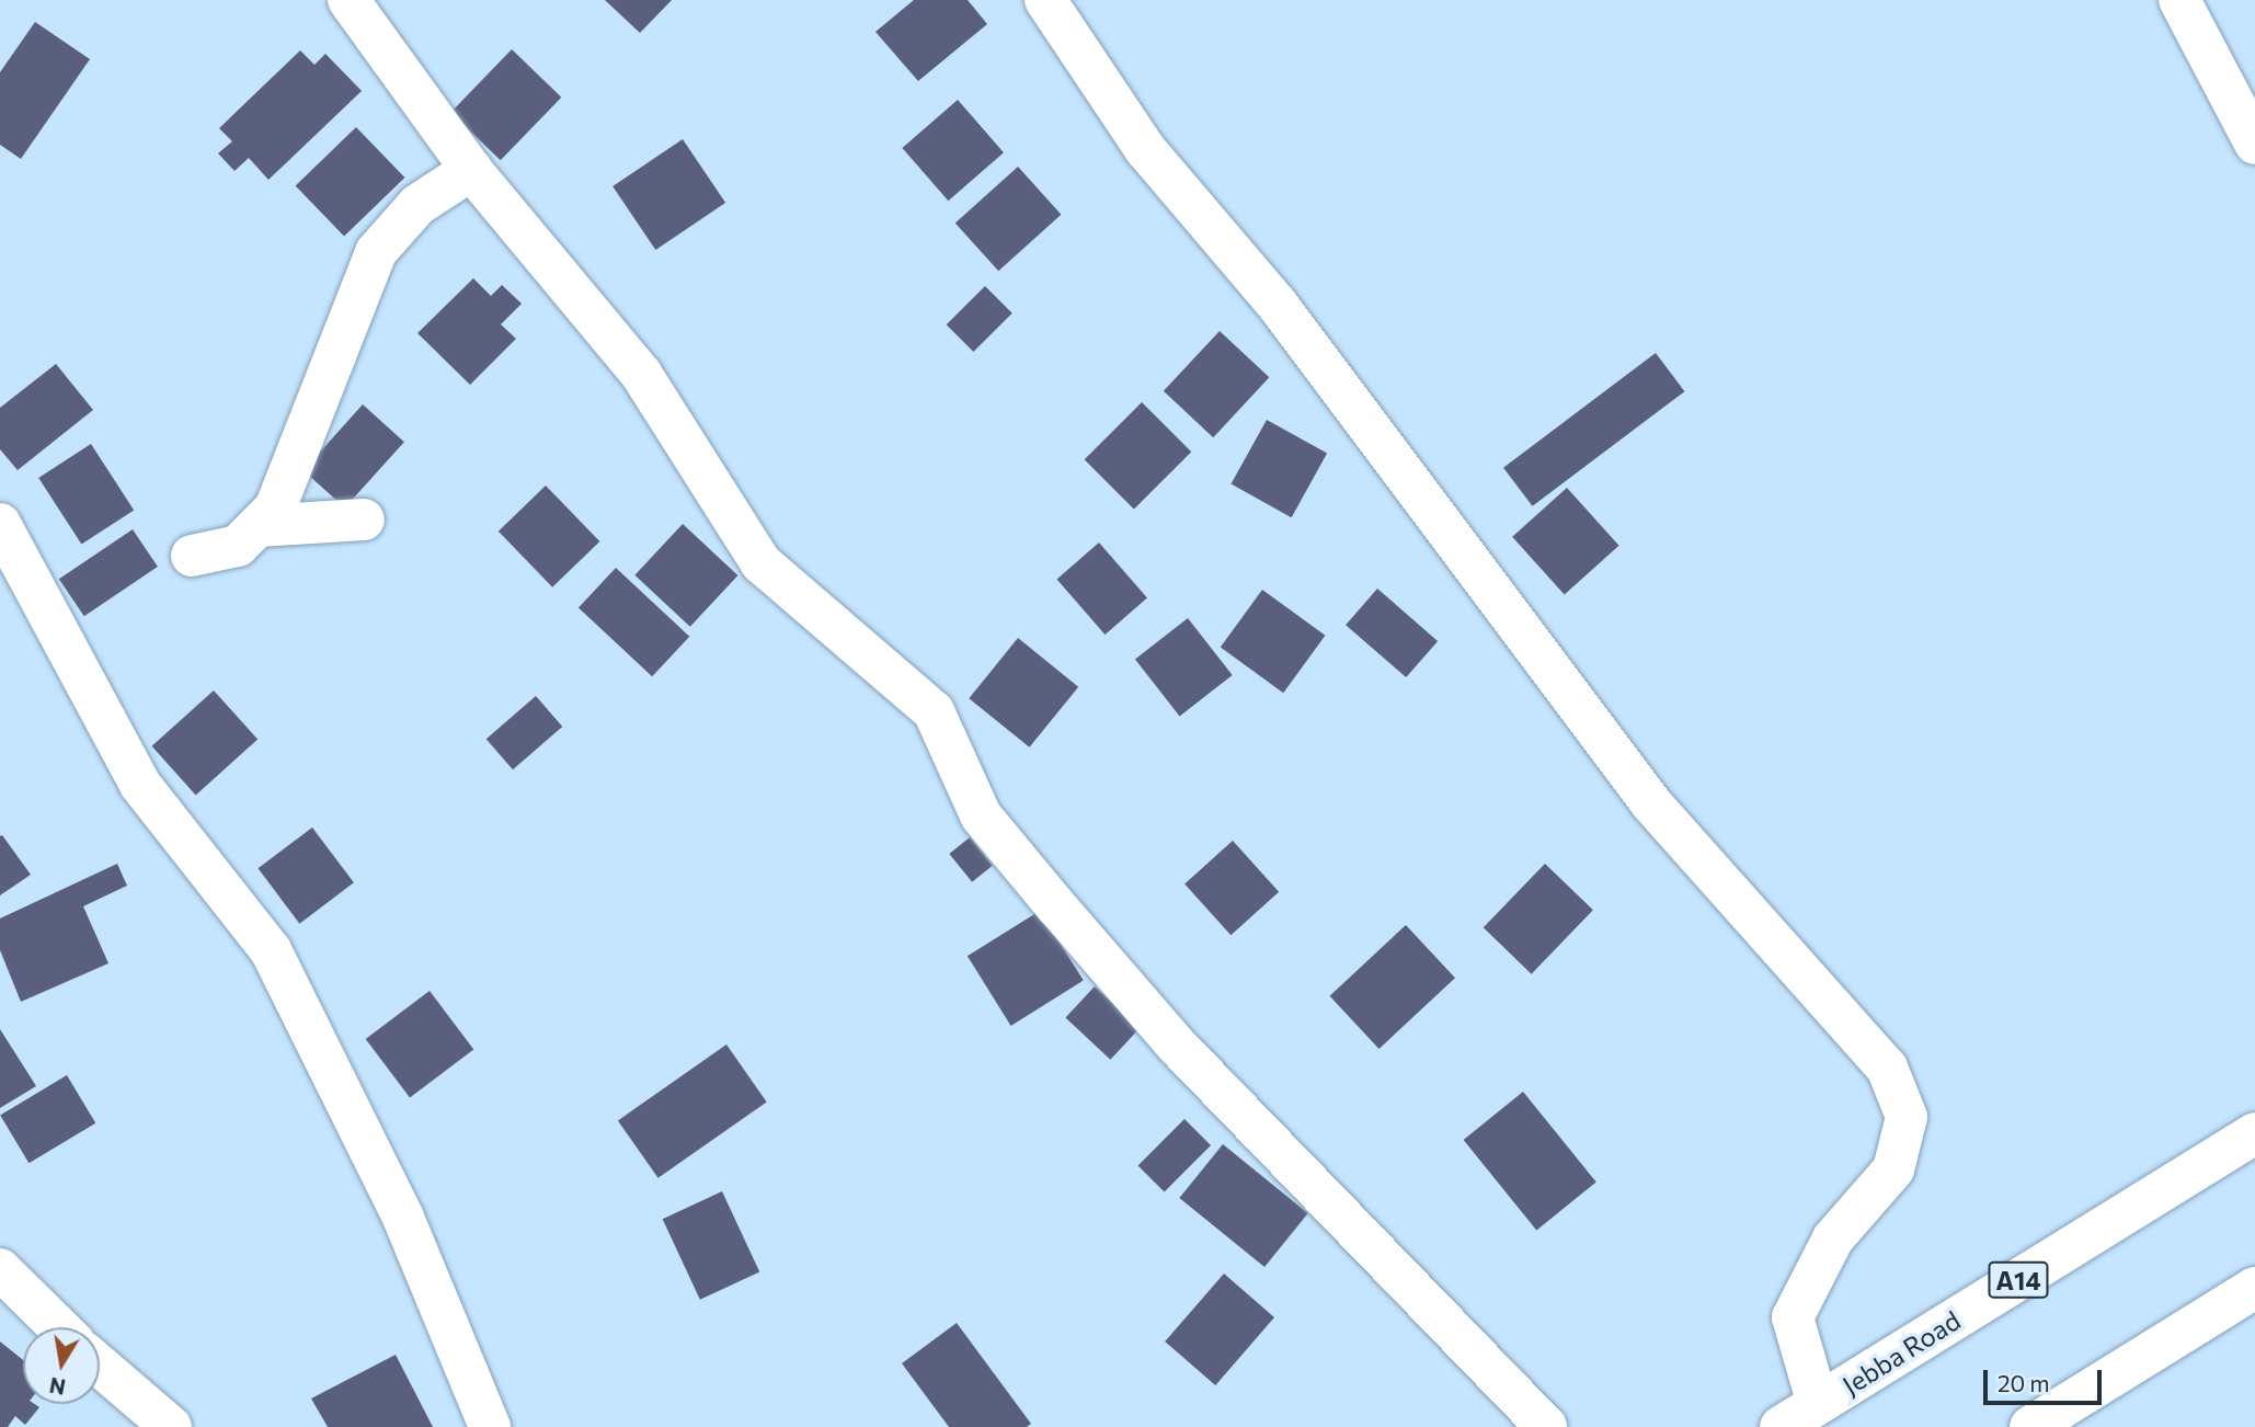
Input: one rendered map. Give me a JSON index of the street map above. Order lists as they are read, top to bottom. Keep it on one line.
{"streets":{"main road":["A14","Jebba Road"]},"scale_bar":"20 m","north":"bottom"}
